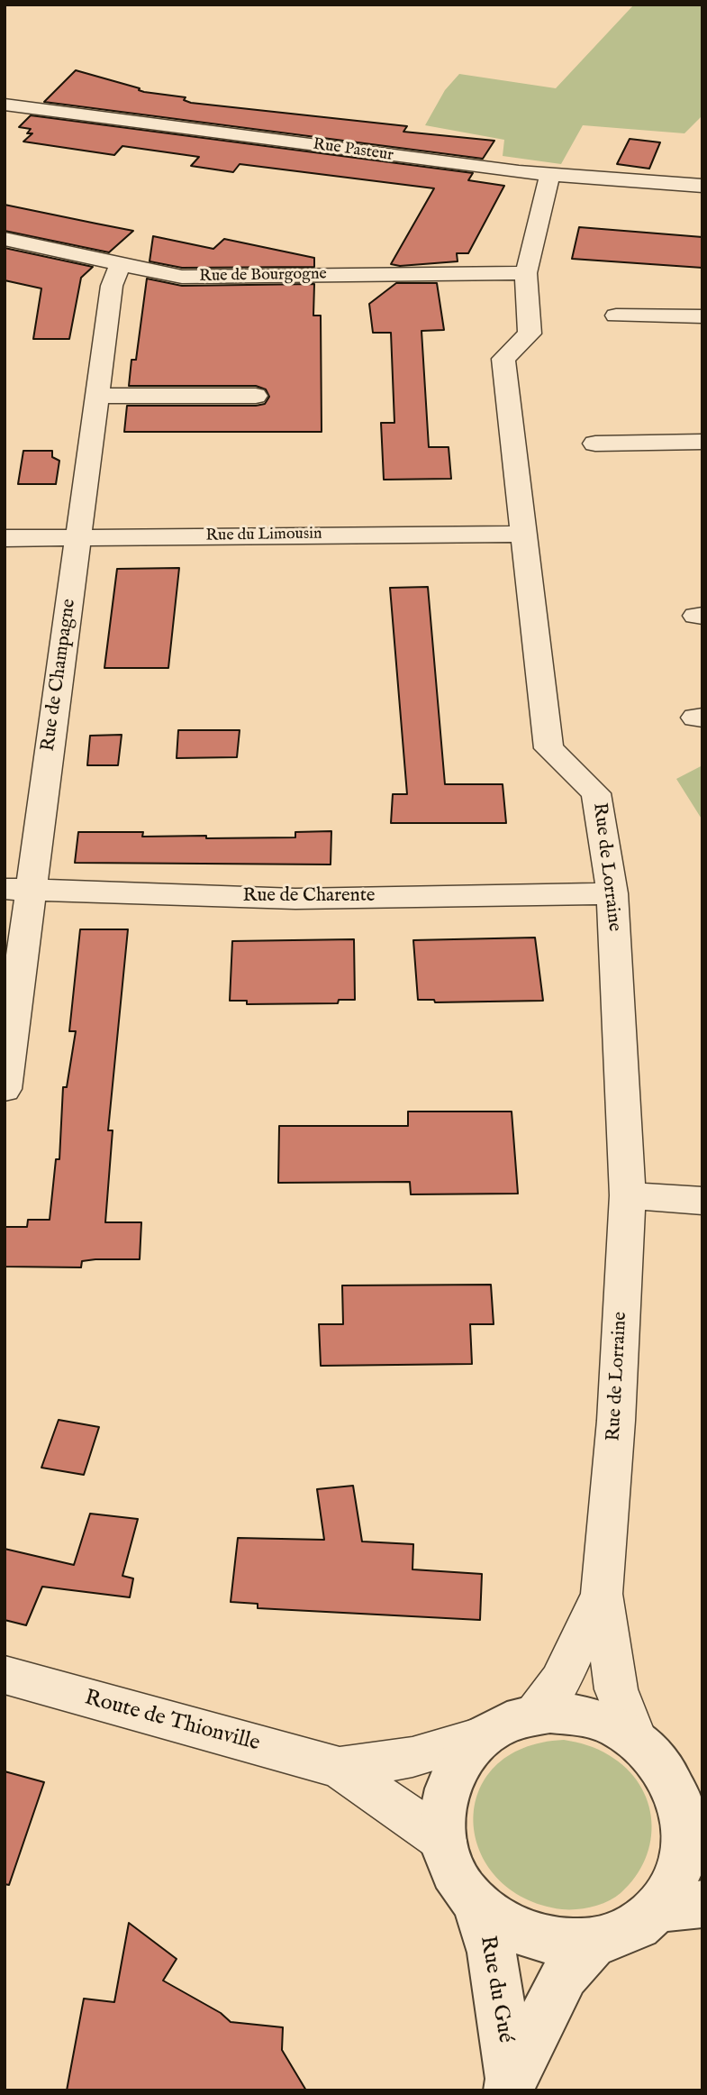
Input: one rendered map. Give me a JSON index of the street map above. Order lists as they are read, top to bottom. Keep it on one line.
{"streets":{"street":["Rue Pasteur","Rue de Bourgogne","Rue du Limousin","Rue de Champagne","Rue de Lorraine","Rue de Charente","Route de Thionville","Rue du Gué"]},"crossings":[["Rue Pasteur","Rue de Lorraine"],["Rue de Bourgogne","Rue de Champagne"],["Rue de Bourgogne","Rue de Lorraine"],["Rue du Limousin","Rue de Champagne"],["Rue du Limousin","Rue de Lorraine"],["Rue de Champagne","Rue de Charente"],["Rue de Lorraine","Rue de Charente"]]}
